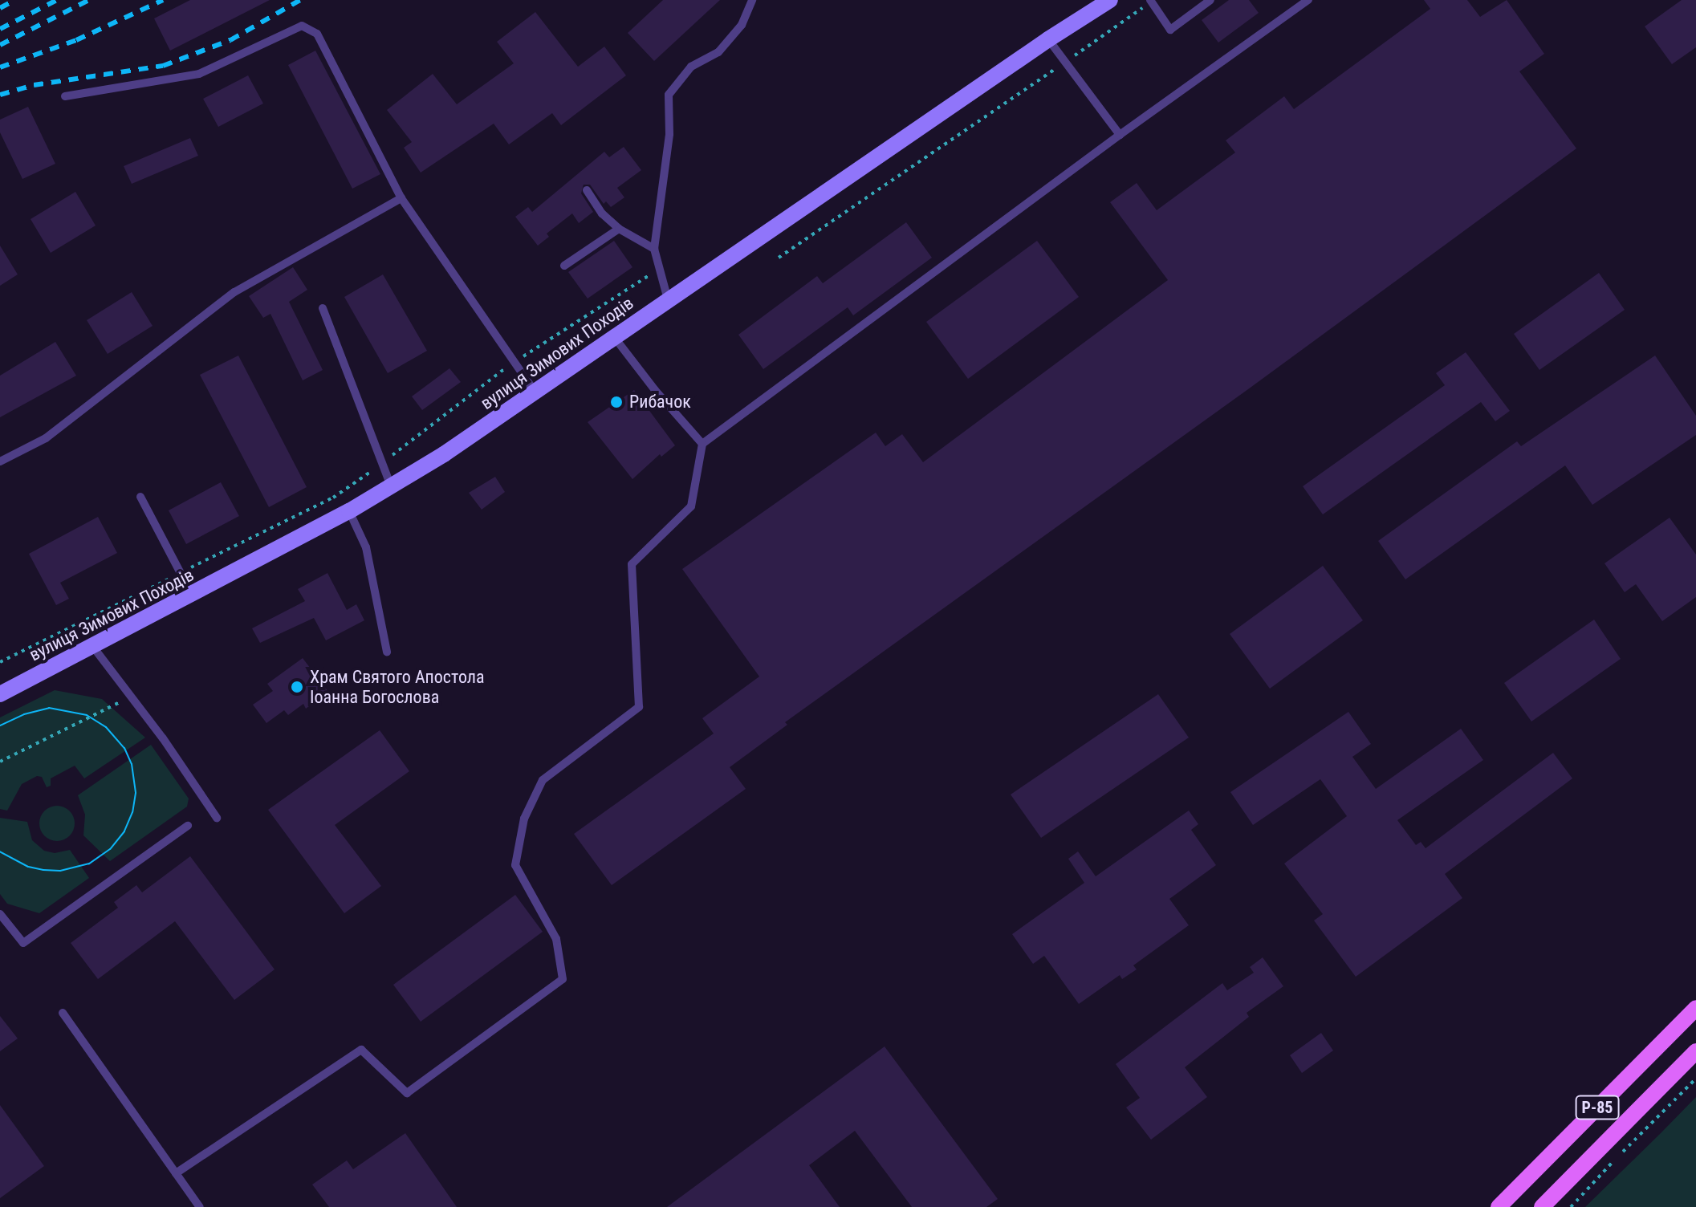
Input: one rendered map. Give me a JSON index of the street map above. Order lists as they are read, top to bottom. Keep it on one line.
{"streets":{"main road":["вулиця Зимових Походів","Р-85"]},"places":["Рибачок","Храм Святого Апостола Іоанна Богослова"]}
